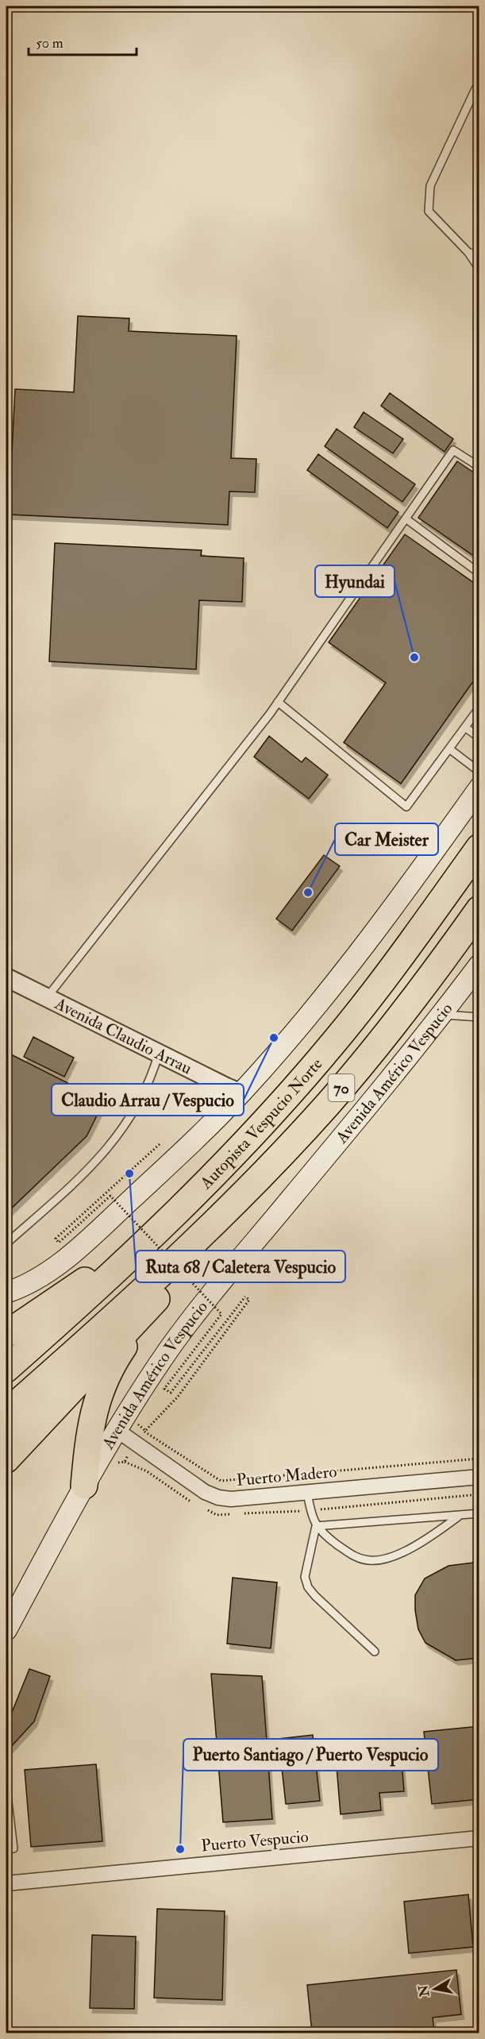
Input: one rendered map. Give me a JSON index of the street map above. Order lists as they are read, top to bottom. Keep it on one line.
{"streets":{"highway":["70","Autopista Vespucio Norte"],"main road":["Avenida Américo Vespucio"],"street":["Avenida Claudio Arrau","Puerto Madero","Puerto Vespucio"]},"crossings":[["Avenida Américo Vespucio","Puerto Madero"]],"places":["Hyundai","Car Meister","Claudio Arrau / Vespucio","Ruta 68 / Caletera Vespucio","Puerto Santiago / Puerto Vespucio"],"scale_bar":"50 m","north":"left"}
